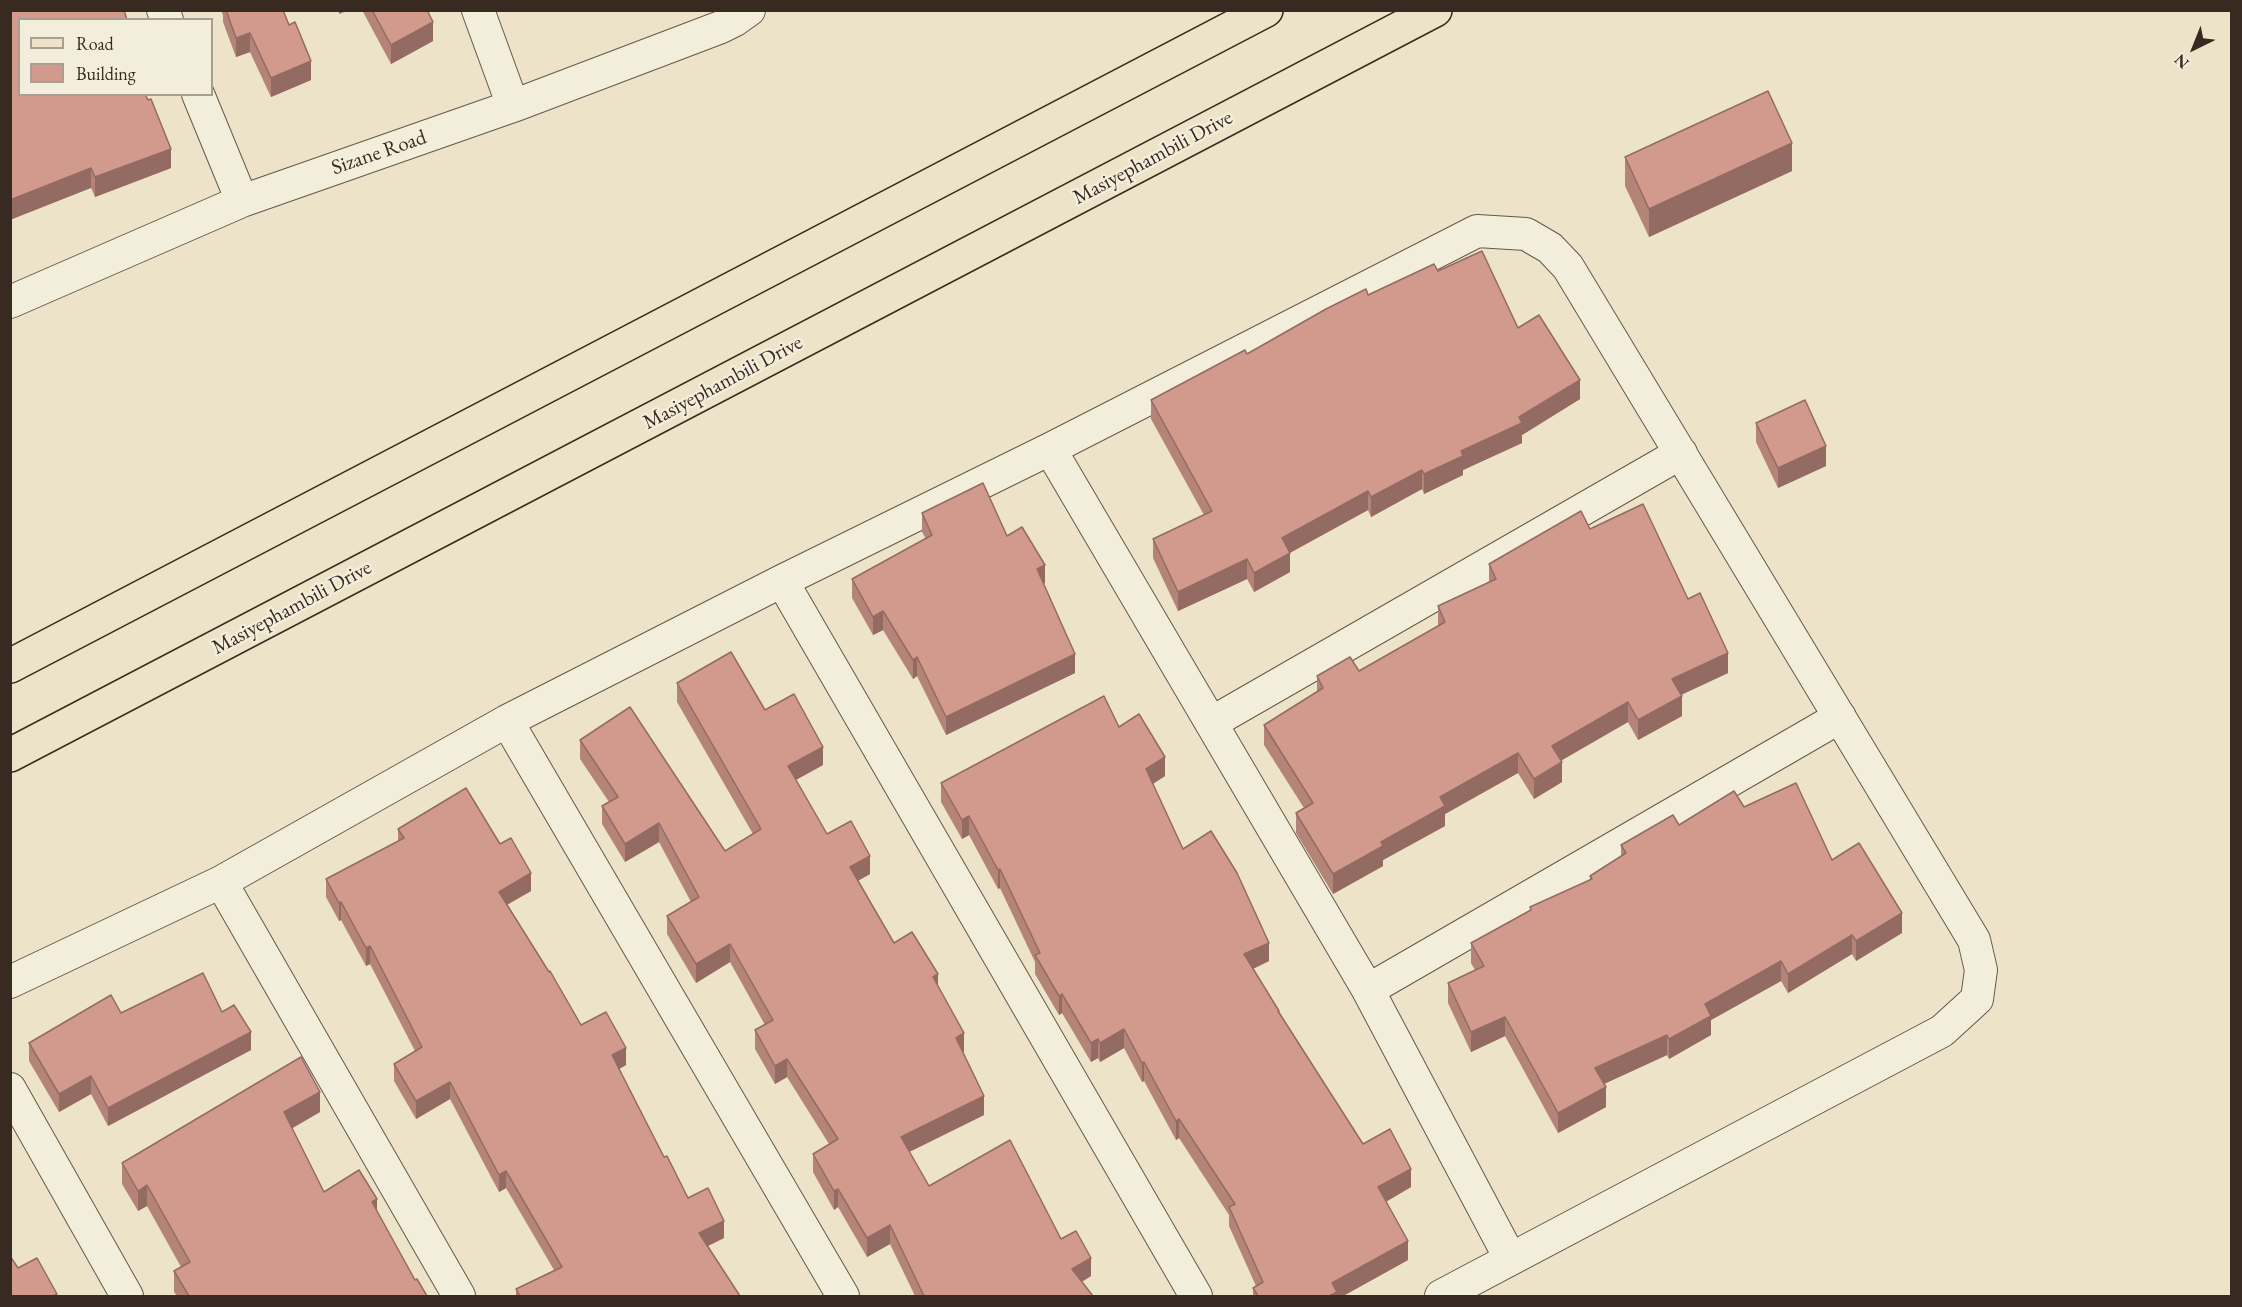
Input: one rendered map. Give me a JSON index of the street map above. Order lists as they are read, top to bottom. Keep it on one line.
{"streets":{"main road":["Masiyephambili Drive"],"street":["Sizane Road"]},"legend":["Road","Building"],"north":"bottom left"}
